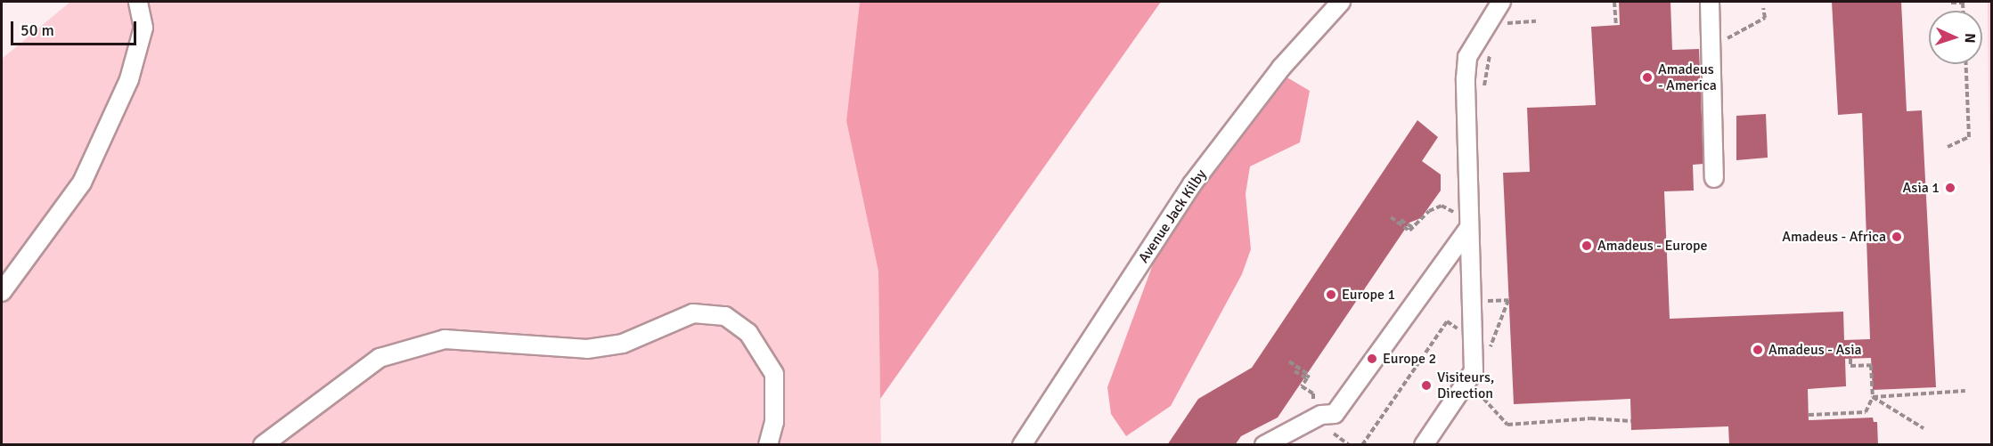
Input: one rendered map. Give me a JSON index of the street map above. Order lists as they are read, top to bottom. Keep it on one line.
{"streets":{"street":["Avenue Jack Kilby"]},"places":["Amadeus - America","Asia 1","Amadeus - Africa","Amadeus - Europe","Europe 1","Amadeus - Asia","Europe 2","Visiteurs, Direction"],"scale_bar":"50 m","north":"right"}
